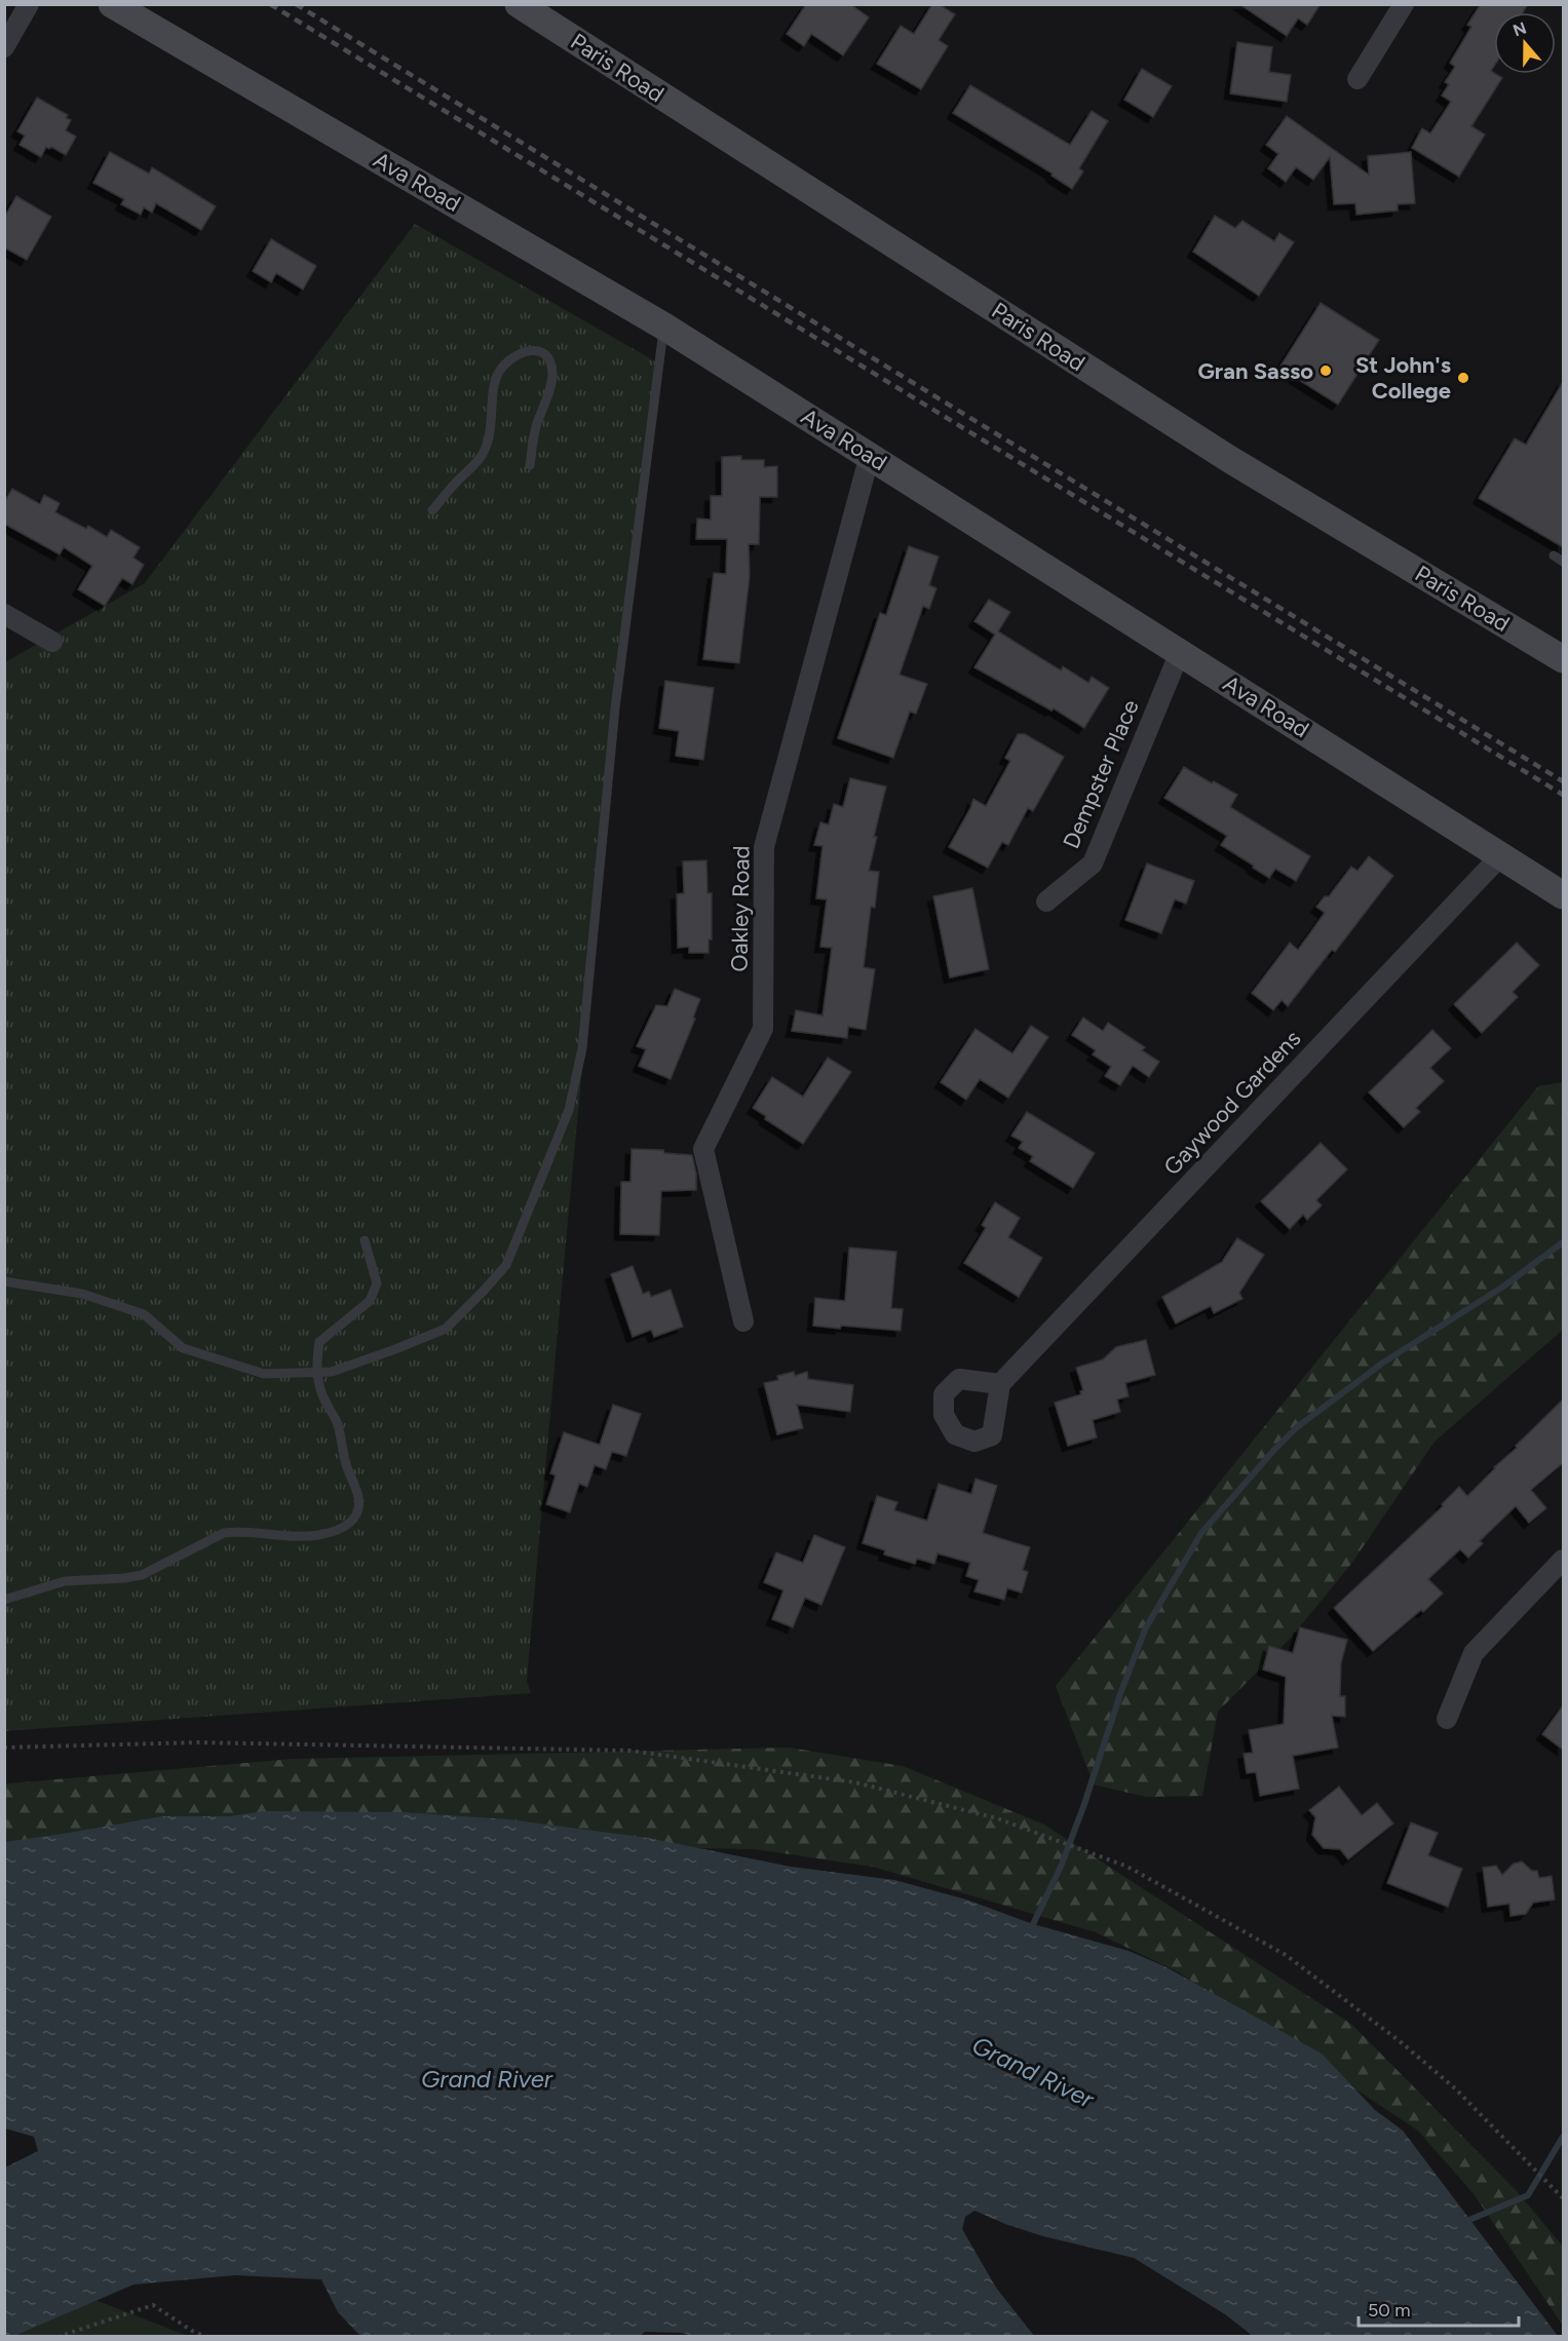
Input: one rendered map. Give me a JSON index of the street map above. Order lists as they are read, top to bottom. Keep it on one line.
{"streets":{"street":["Paris Road","Ava Road","Dempster Place","Oakley Road","Gaywood Gardens"]},"crossings":[["Ava Road","Dempster Place"],["Ava Road","Oakley Road"],["Ava Road","Gaywood Gardens"]],"water":["Grand River"],"places":["Gran Sasso","St John's College"],"scale_bar":"50 m","north":"top"}
